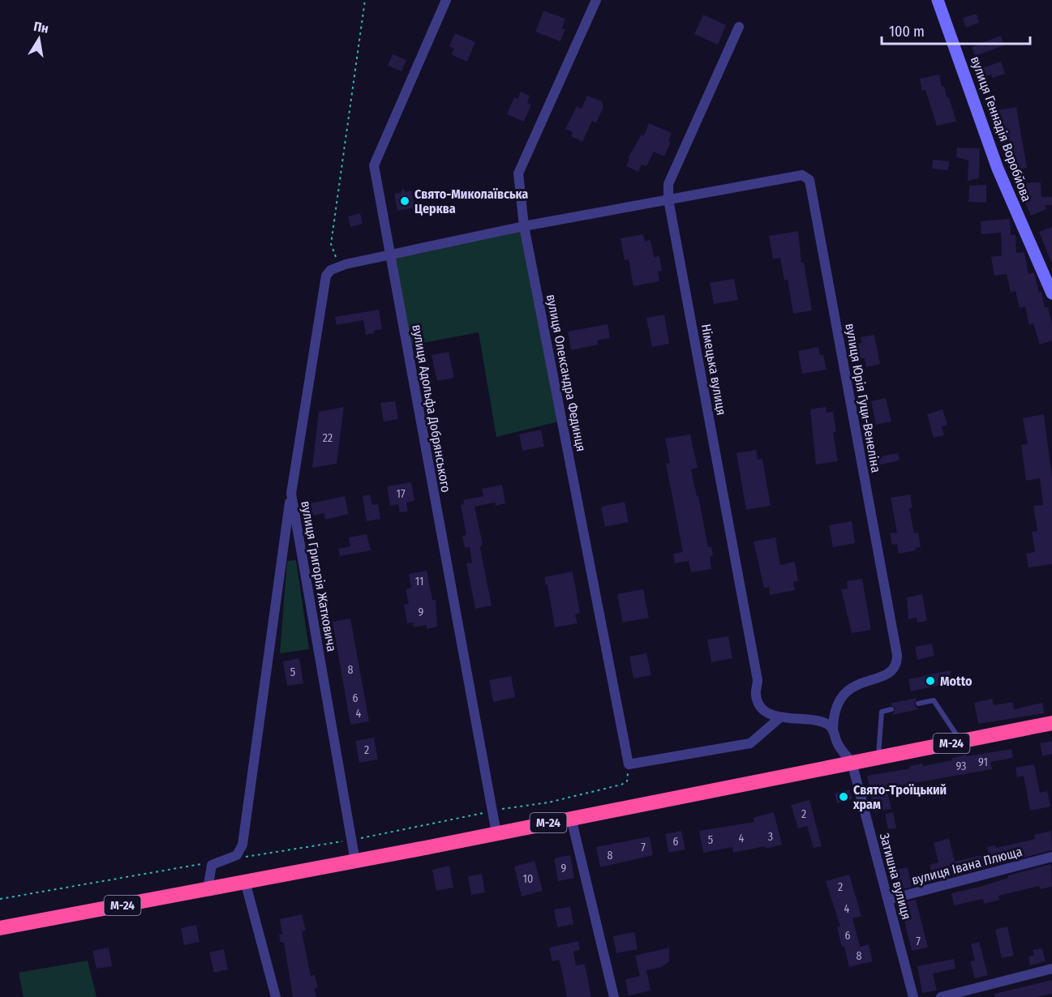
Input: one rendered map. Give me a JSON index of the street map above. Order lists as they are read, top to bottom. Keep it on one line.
{"streets":{"highway":["М-24"],"street":["вулиця Геннадія Воробйова","Німецька вулиця","вулиця Олександра Фединця","вулиця Юрія Гуци-Венеліна","вулиця Адольфа Добрянського","вулиця Григорія Жатковича","вулиця Івана Плюща","Затишна вулиця"]},"crossings":[["Німецька вулиця","вулиця Юрія Гуци-Венеліна"],["Німецька вулиця","вулиця Григорія Жатковича"],["вулиця Олександра Фединця","вулиця Григорія Жатковича"],["вулиця Юрія Гуци-Венеліна","вулиця Григорія Жатковича"],["вулиця Адольфа Добрянського","вулиця Григорія Жатковича"],["вулиця Адольфа Добрянського","М-24"],["вулиця Григорія Жатковича","М-24"],["М-24","Затишна вулиця"],["вулиця Івана Плюща","Затишна вулиця"]],"places":["Свято-Миколаївська Церква","Motto","Свято-Троїцький храм"],"house_numbers":["22","17","11","9","8","5","6","4","2","91","93","2","3","4","5","6","7","8","9","10","2","4","6","7","8"],"scale_bar":"100 m","north":"top"}
